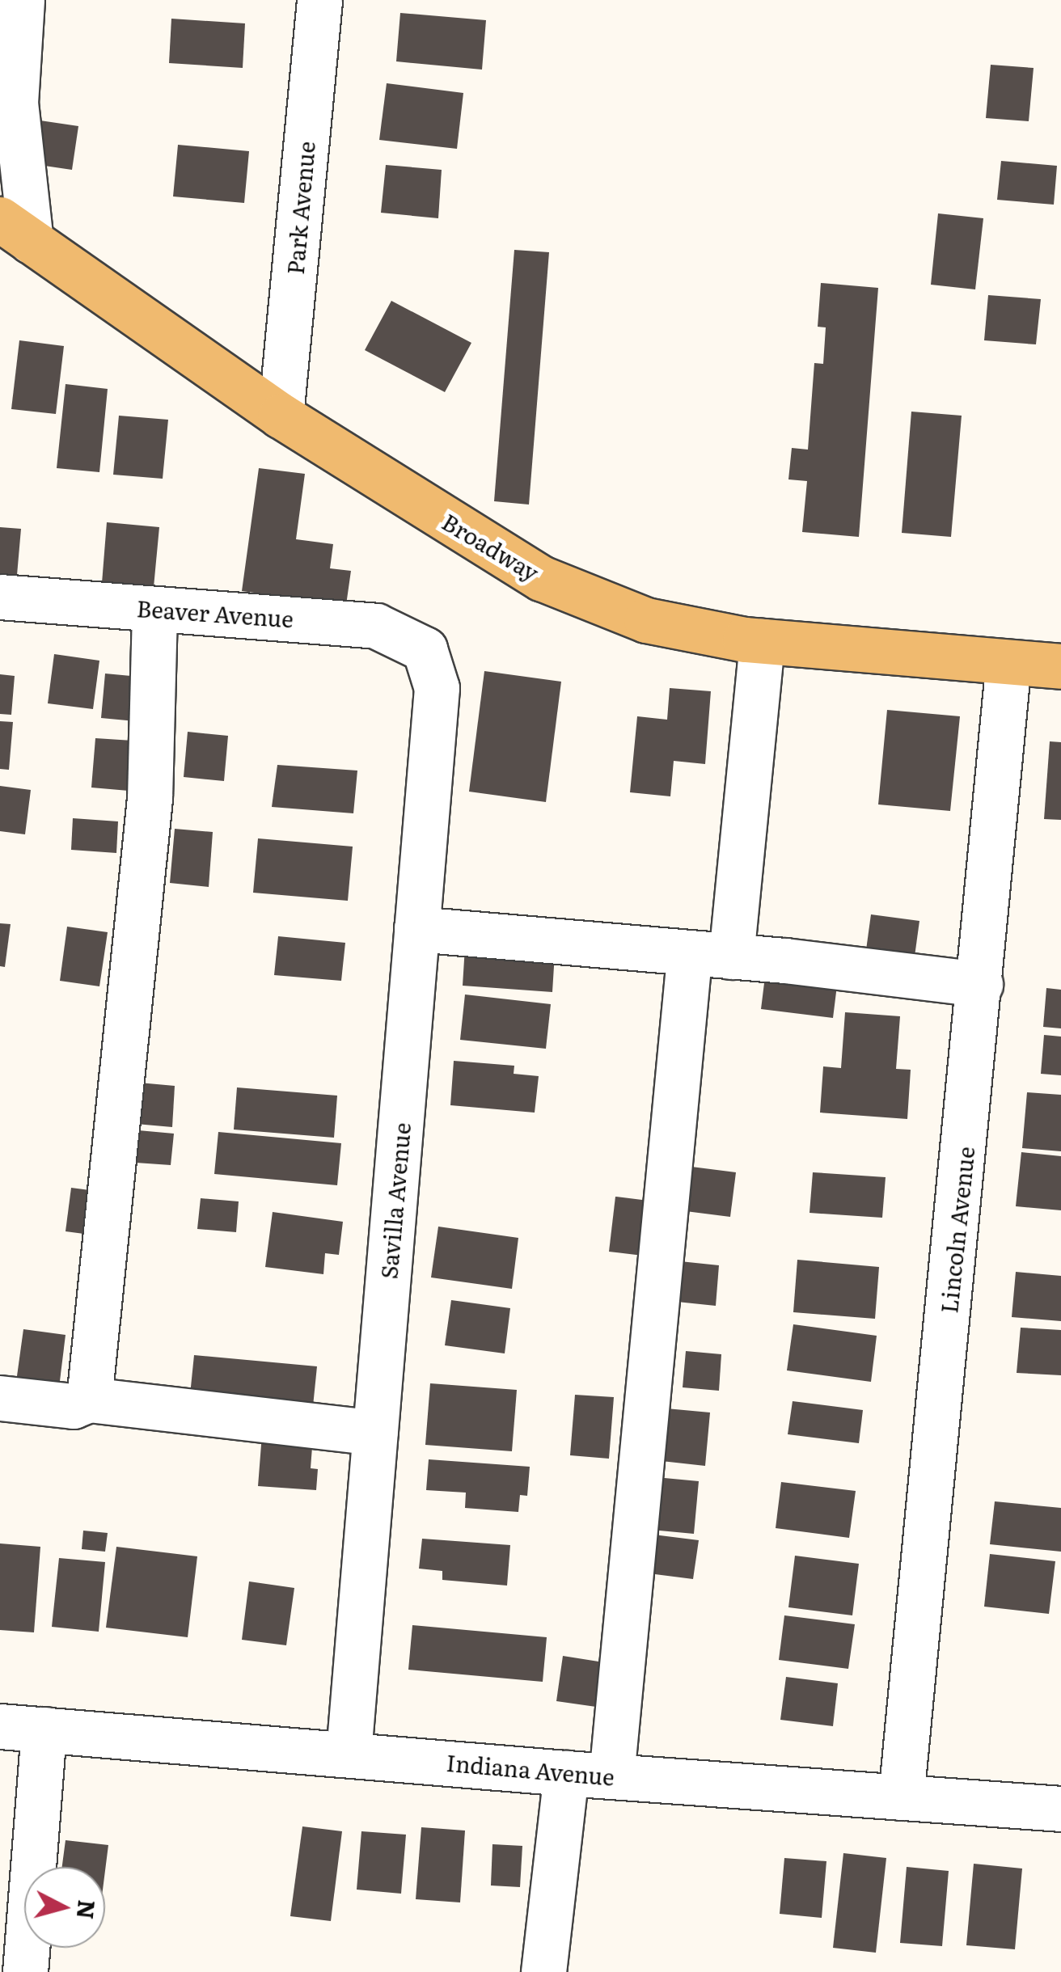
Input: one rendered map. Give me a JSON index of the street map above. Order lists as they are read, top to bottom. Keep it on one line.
{"streets":{"main road":["Broadway"],"street":["Park Avenue","Beaver Avenue","Savilla Avenue","Lincoln Avenue","Indiana Avenue"]},"crossings":[["Park Avenue","Broadway"],["Broadway","Lincoln Avenue"],["Beaver Avenue","Savilla Avenue"],["Savilla Avenue","Indiana Avenue"],["Lincoln Avenue","Indiana Avenue"]],"north":"right"}
